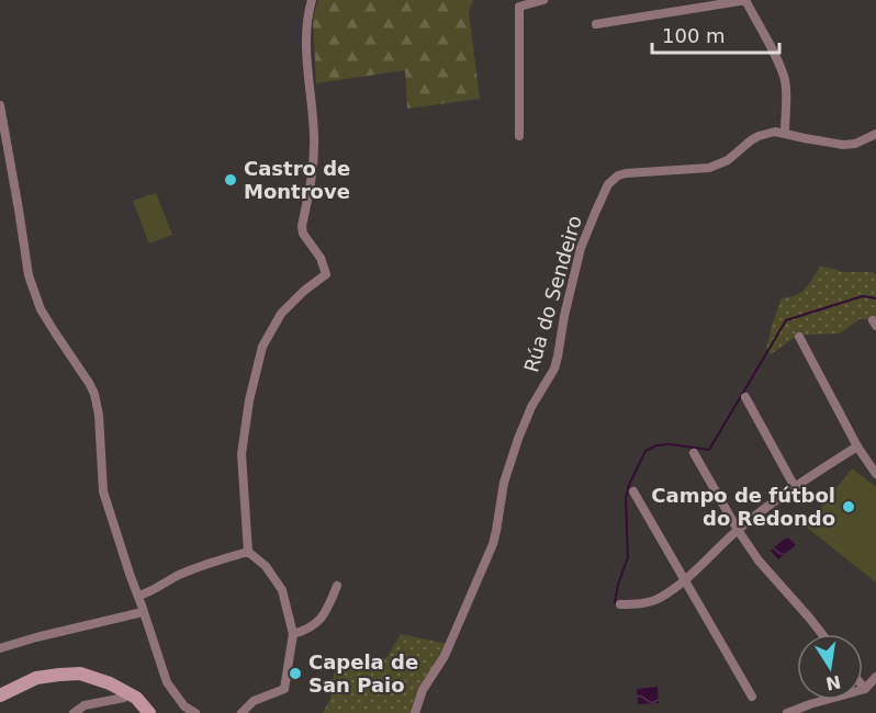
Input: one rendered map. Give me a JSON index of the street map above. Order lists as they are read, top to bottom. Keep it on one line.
{"streets":{"street":["Rúa do Sendeiro"]},"places":["Castro de Montrove","Campo de fútbol do Redondo","Capela de San Paio"],"scale_bar":"100 m","north":"bottom"}
